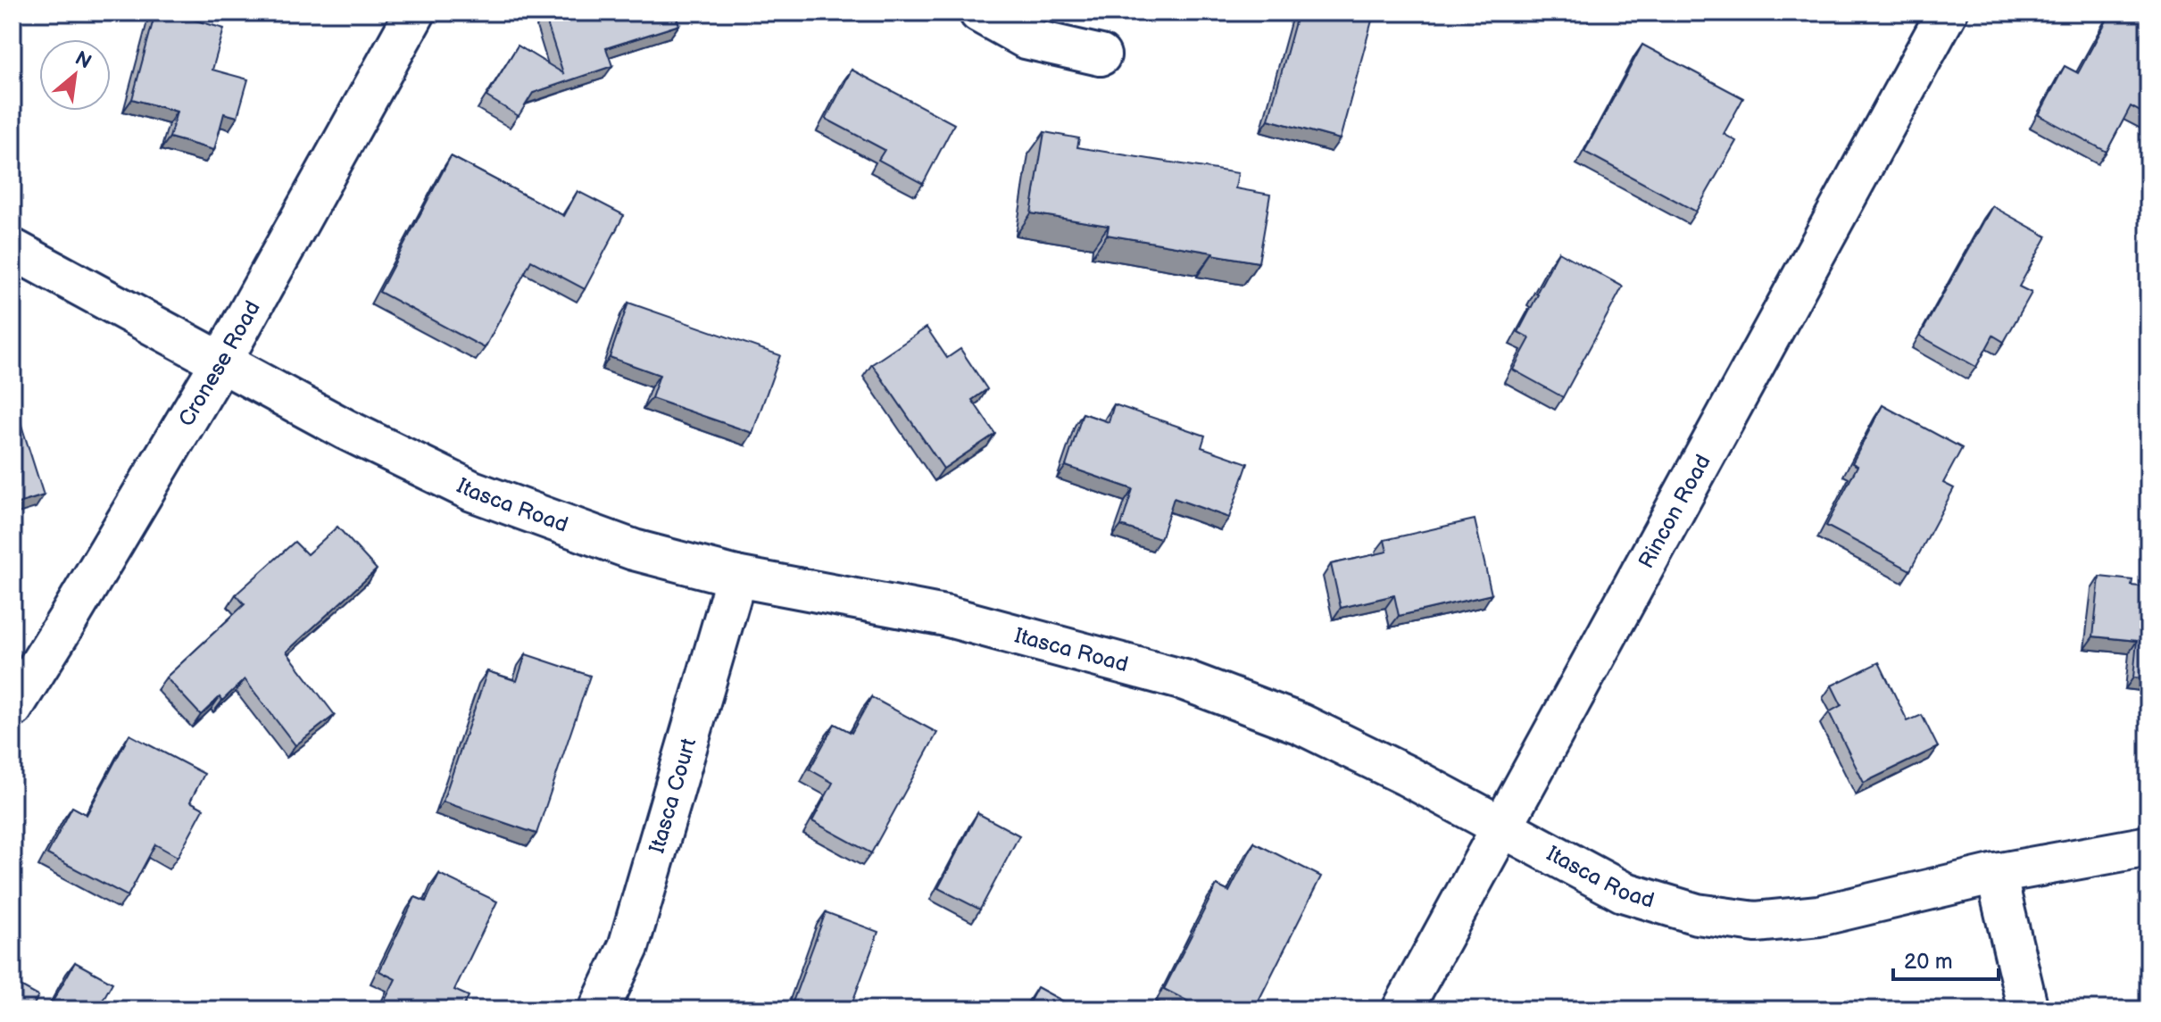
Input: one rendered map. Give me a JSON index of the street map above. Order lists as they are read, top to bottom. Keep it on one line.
{"streets":{"street":["Cronese Road","Itasca Road","Rincon Road","Itasca Court"]},"crossings":[["Cronese Road","Itasca Road"],["Itasca Road","Rincon Road"],["Itasca Road","Itasca Court"]],"scale_bar":"20 m","north":"top right"}
